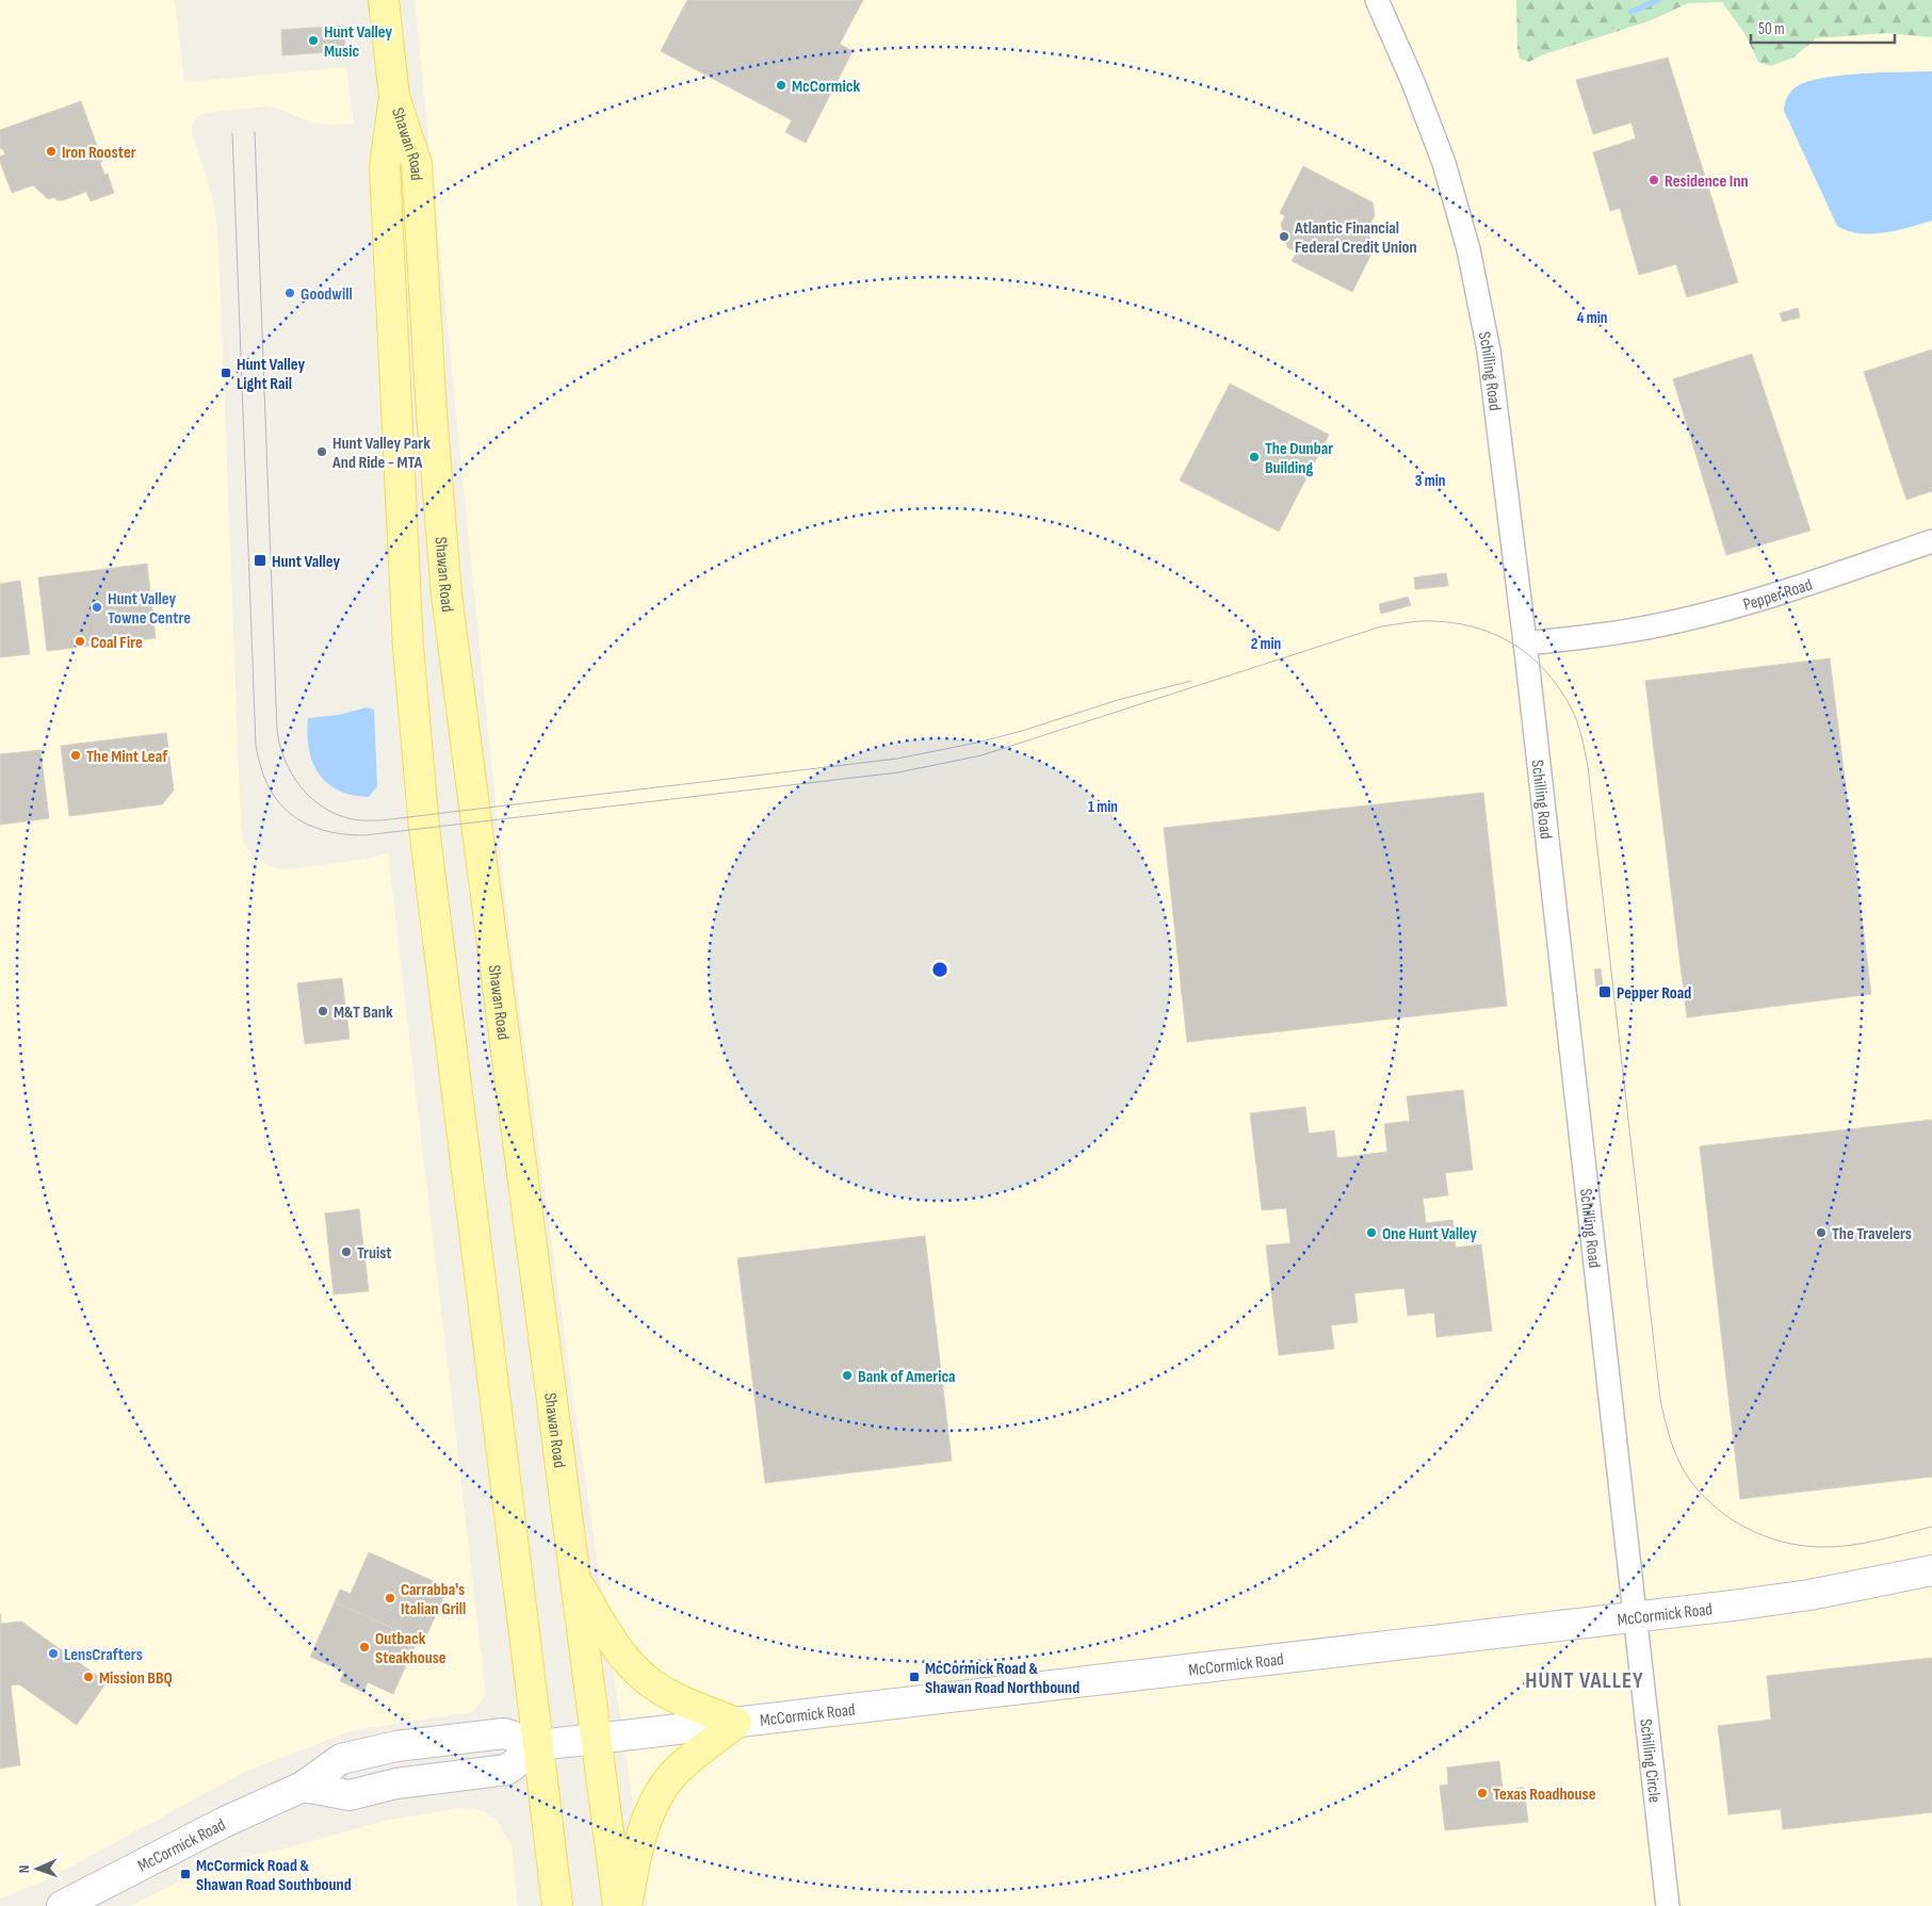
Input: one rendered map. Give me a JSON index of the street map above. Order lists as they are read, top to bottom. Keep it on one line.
{"streets":{"main road":["Shawan Road","McCormick Road"],"street":["Schilling Road","Pepper Road","Schilling Circle"]},"crossings":[["Shawan Road","McCormick Road"],["Schilling Road","Pepper Road"],["Schilling Road","McCormick Road"],["Schilling Road","Schilling Circle"],["McCormick Road","Schilling Circle"]],"districts":["HUNT VALLEY"],"places":{"other":["Hunt Valley Music","McCormick","Iron Rooster","Residence Inn","Atlantic Financial Federal Credit Union","Goodwill","Hunt Valley Park And Ride - MTA","The Dunbar Building","Hunt Valley Towne Centre","Coal Fire","The Mint Leaf","M&T Bank","One Hunt Valley","The Travelers","Truist","Bank of America","Carrabba's Italian Grill","Outback Steakhouse","LensCrafters","Mission BBQ","Texas Roadhouse"],"transit":["Hunt Valley Light Rail","Hunt Valley","Pepper Road","McCormick Road & Shawan Road Northbound","McCormick Road & Shawan Road Southbound"]},"scale_bar":"50 m","north":"left","rings":["4 min","3 min","2 min","1 min"]}
